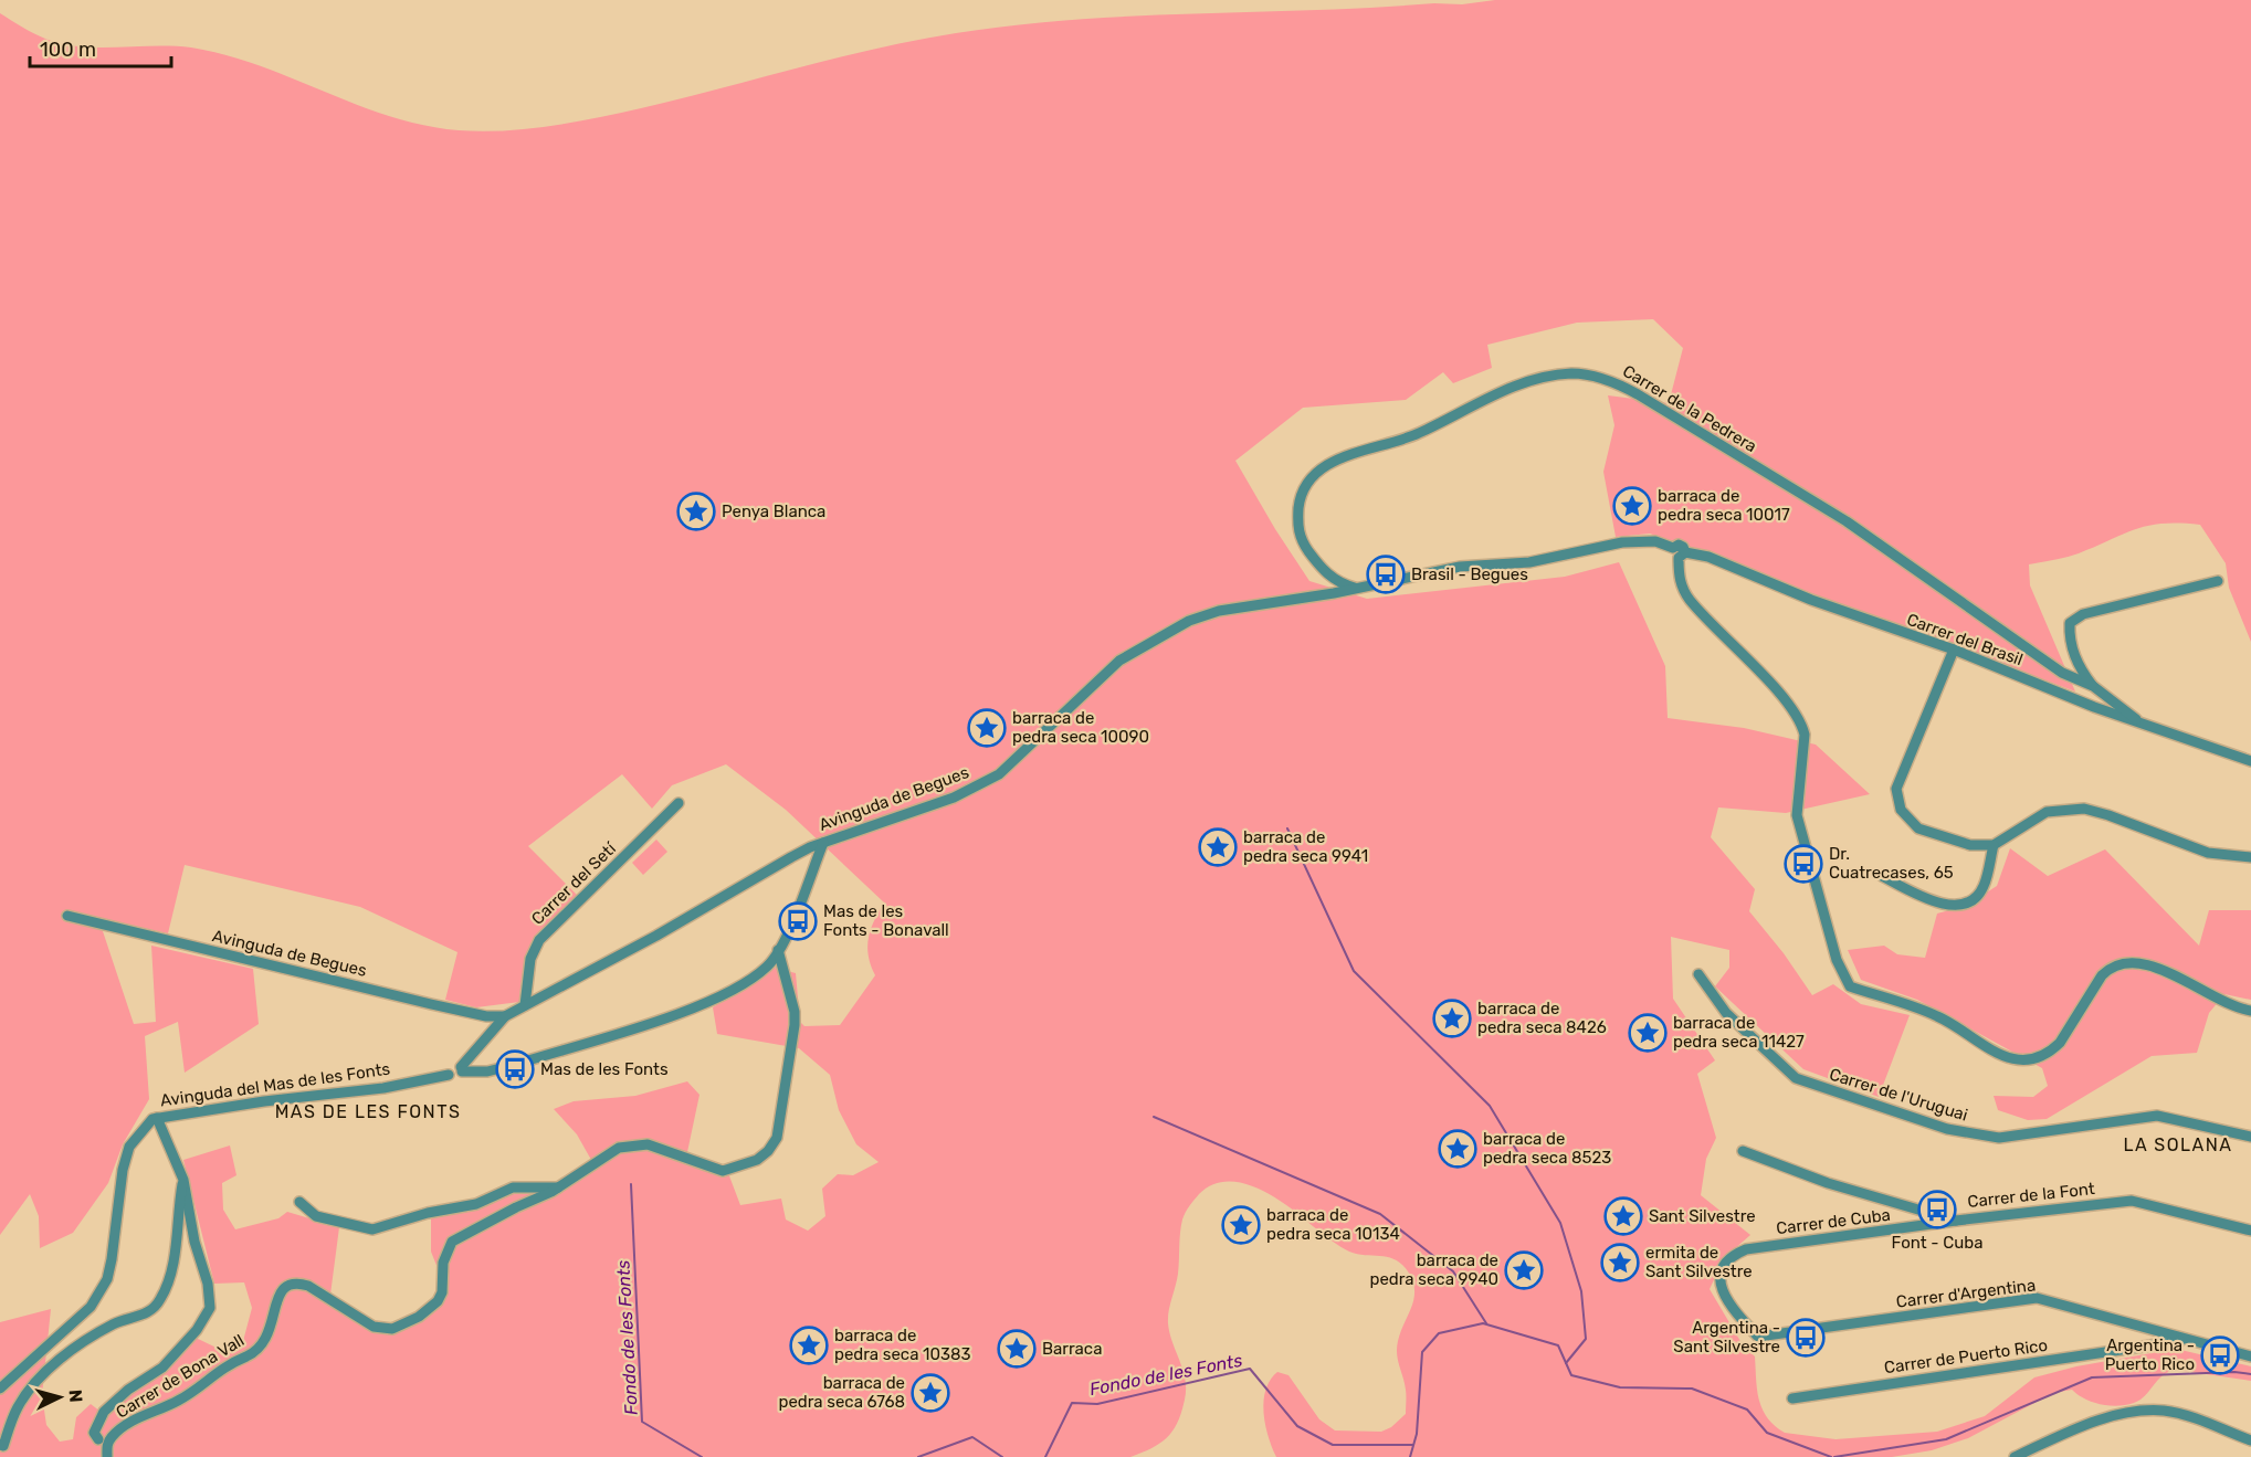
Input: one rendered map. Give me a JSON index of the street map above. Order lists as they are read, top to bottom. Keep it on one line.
{"streets":{"street":["Carrer de la Pedrera","Carrer del Brasil","Avinguda de Begues","Carrer del Setí","Avinguda del Mas de les Fonts","Carrer de l'Uruguai","Carrer de la Font","Carrer de Cuba","Carrer d'Argentina","Carrer de Puerto Rico","Carrer de Bona Vall"]},"crossings":[["Carrer de la Pedrera","Carrer del Brasil"],["Carrer de la Pedrera","Avinguda de Begues"],["Carrer del Brasil","Avinguda de Begues"],["Avinguda de Begues","Carrer del Setí"],["Avinguda de Begues","Avinguda del Mas de les Fonts"],["Carrer de la Font","Carrer de Cuba"],["Carrer de Cuba","Carrer d'Argentina"],["Carrer d'Argentina","Carrer de Puerto Rico"]],"districts":["MAS DE LES FONTS","LA SOLANA"],"water":["Fondo de les Fonts"],"places":{"place":["barraca de pedra seca 10017","Penya Blanca","barraca de pedra seca 10090","barraca de pedra seca 9941","barraca de pedra seca 8426","barraca de pedra seca 11427","barraca de pedra seca 8523","Sant Silvestre","barraca de pedra seca 10134","ermita de Sant Silvestre","barraca de pedra seca 9940","barraca de pedra seca 10383","Barraca","barraca de pedra seca 6768"],"bus stop":["Brasil - Begues","Dr. Cuatrecases, 65","Mas de les Fonts - Bonavall","Mas de les Fonts","Font - Cuba","Argentina - Sant Silvestre","Argentina - Puerto Rico"]},"scale_bar":"100 m","north":"right"}
